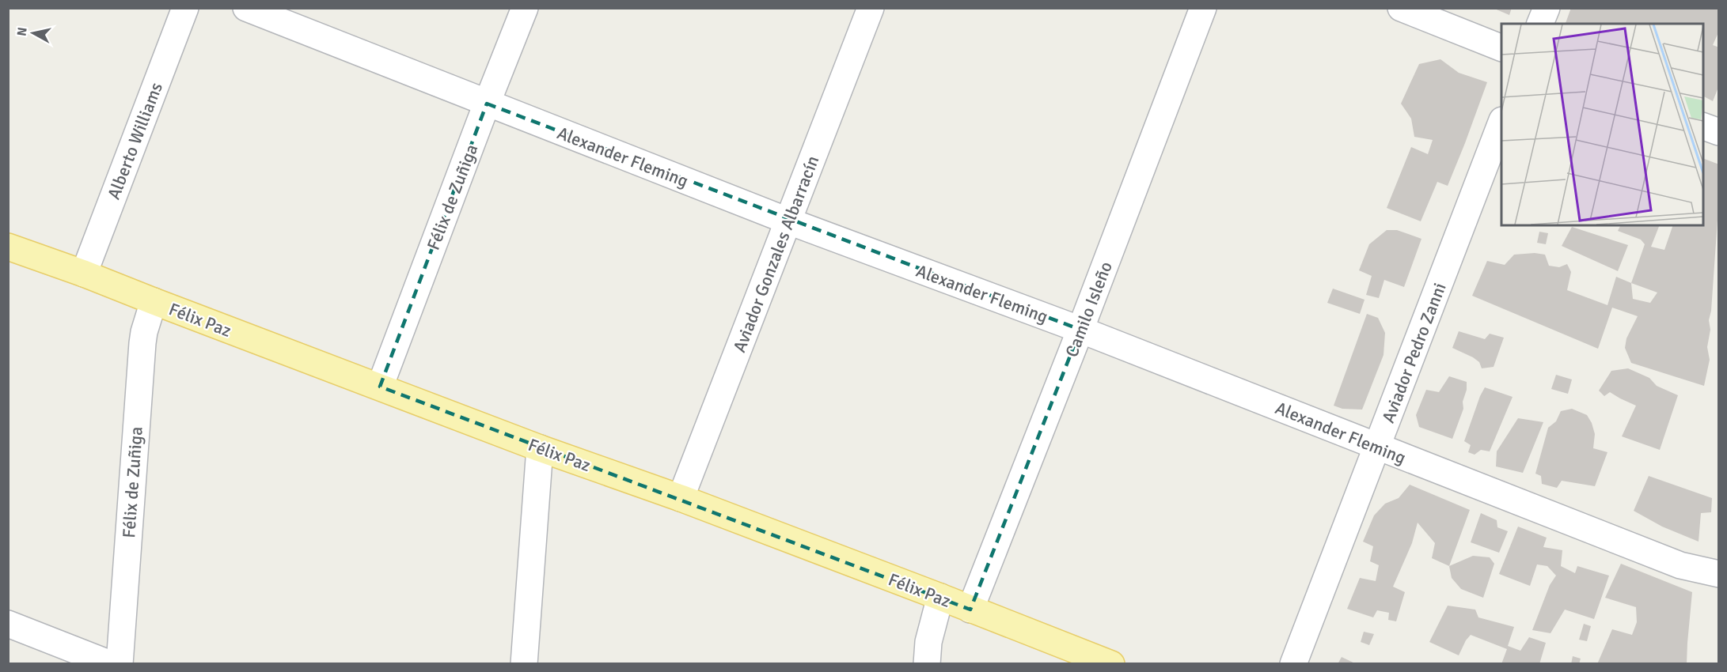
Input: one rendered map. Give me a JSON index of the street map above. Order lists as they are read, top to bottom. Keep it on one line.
{"streets":{"main road":["Félix Paz"],"street":["Alberto Williams","Alexander Fleming","Félix de Zuñiga","Aviador Gonzales Albarracín","Camilo Isleño","Aviador Pedro Zanni"]},"crossings":[["Alberto Williams","Félix Paz"],["Alexander Fleming","Félix de Zuñiga"],["Alexander Fleming","Aviador Gonzales Albarracín"],["Alexander Fleming","Camilo Isleño"],["Alexander Fleming","Aviador Pedro Zanni"],["Félix de Zuñiga","Félix Paz"],["Aviador Gonzales Albarracín","Félix Paz"],["Camilo Isleño","Félix Paz"]],"north":"left"}
